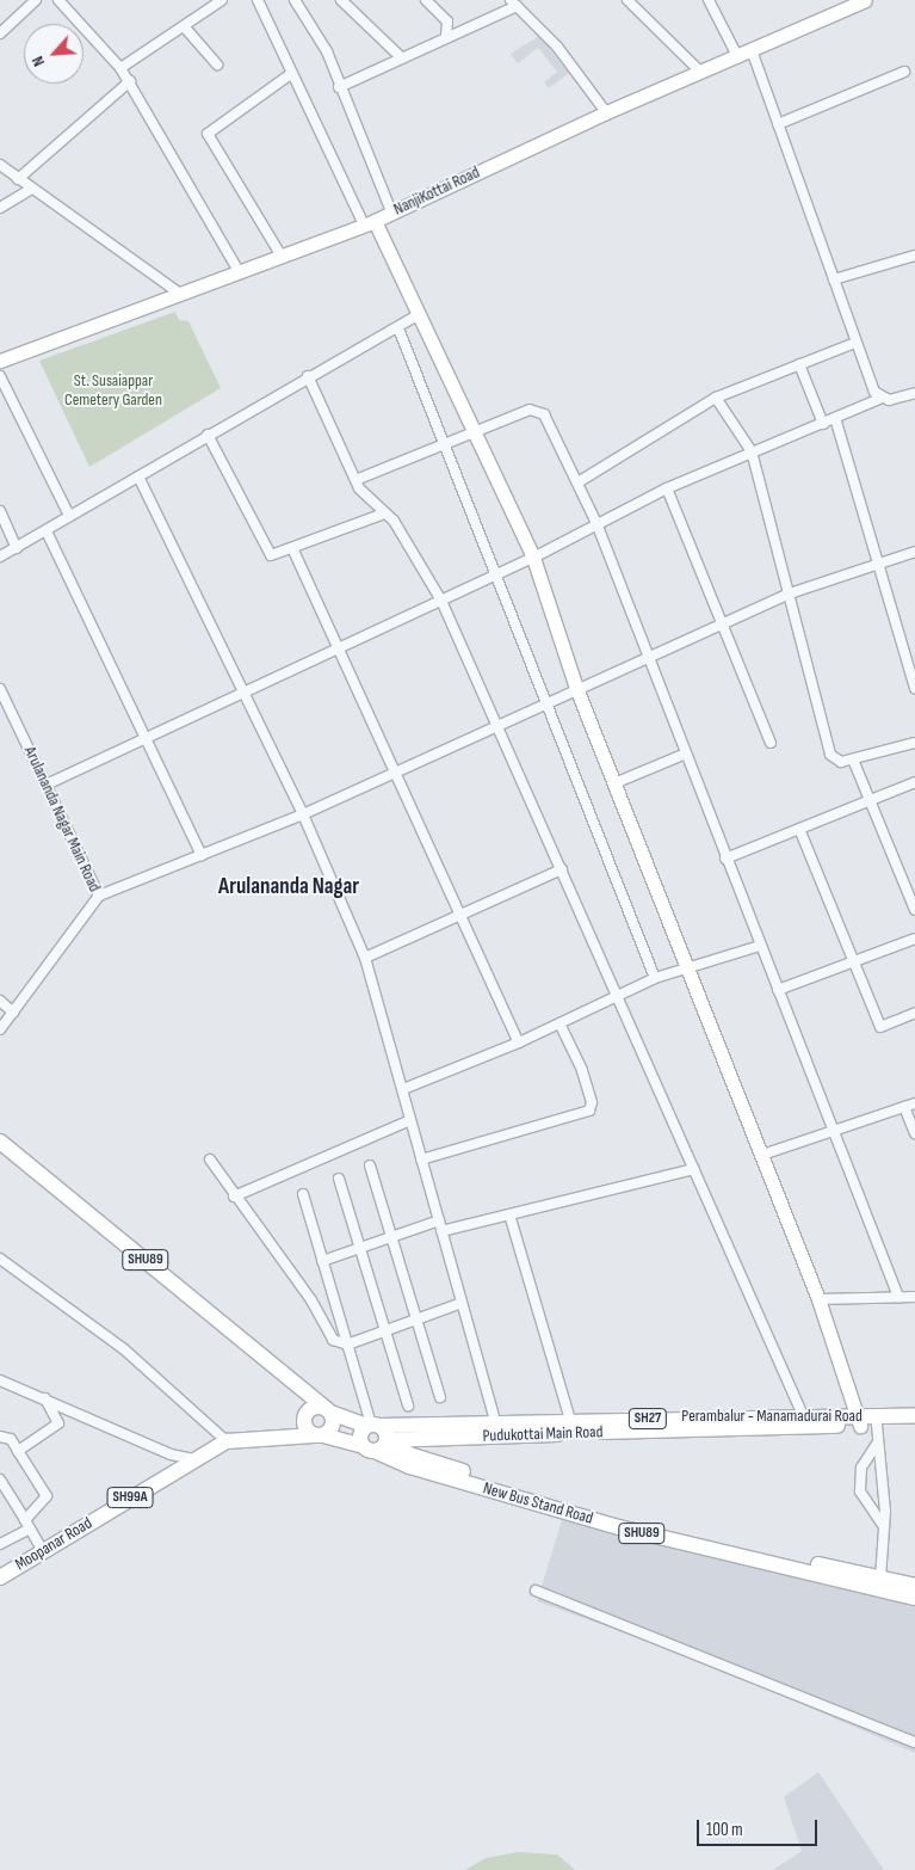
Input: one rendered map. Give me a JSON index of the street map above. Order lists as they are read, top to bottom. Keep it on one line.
{"streets":{"main road":["SHU89","Perambalur - Manamadurai Road","SH27","Pudukottai Main Road","SH99A","New Bus Stand Road","Moopanar Road"],"street":["NanjiKottai Road","Arulananda Nagar Main Road"]},"crossings":[["SHU89","Perambalur - Manamadurai Road"],["SHU89","New Bus Stand Road"],["SHU89","Moopanar Road"],["Perambalur - Manamadurai Road","Pudukottai Main Road"],["Pudukottai Main Road","New Bus Stand Road"]],"districts":["Arulananda Nagar"],"parks":["St. Susaiappar Cemetery Garden"],"scale_bar":"100 m","north":"bottom left"}
